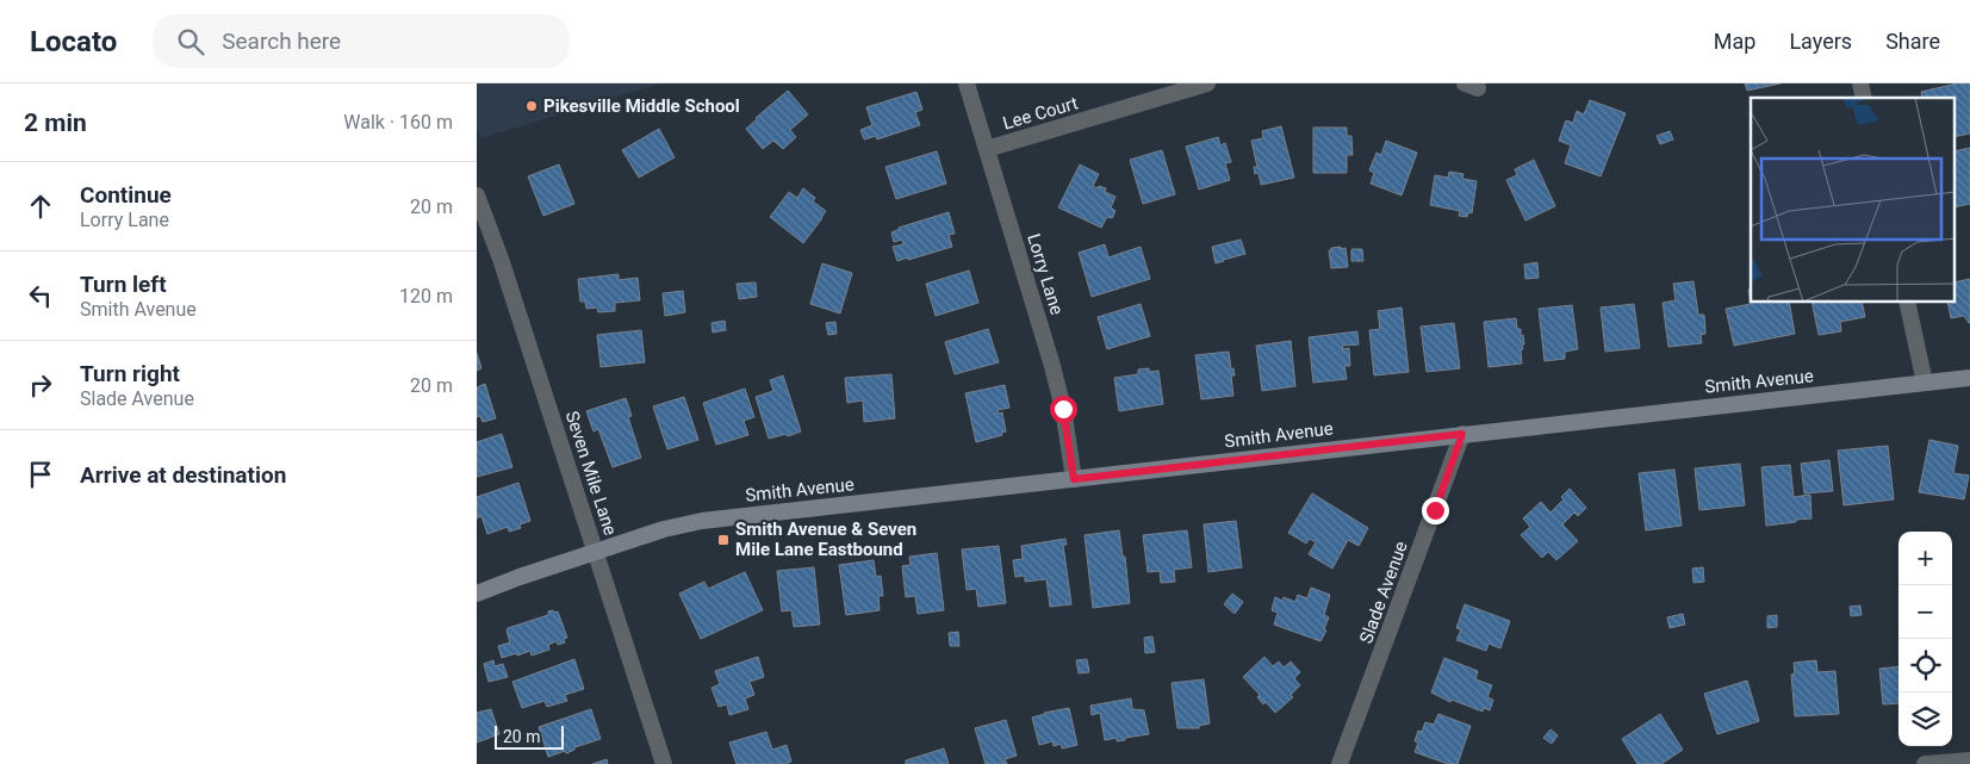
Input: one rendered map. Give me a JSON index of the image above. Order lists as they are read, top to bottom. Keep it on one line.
{"streets":{"main road":["Smith Avenue"],"street":["Lee Court","Lorry Lane","Seven Mile Lane","Slade Avenue"]},"crossings":[["Lee Court","Lorry Lane"],["Lorry Lane","Smith Avenue"],["Smith Avenue","Seven Mile Lane"],["Smith Avenue","Slade Avenue"]],"places":{"other":["Pikesville Middle School"],"transit":["Smith Avenue & Seven Mile Lane Eastbound"]},"scale_bar":"20 m","page":{"header":"Locato","search":"Search here","nav":["Map","Layers","Share"],"heading":["2 min","Walk · 160 m"],"list":[["Continue","Lorry Lane","20 m"],["Turn left","Smith Avenue","120 m"],["Turn right","Slade Avenue","20 m"],"Arrive at destination"],"map_buttons":["+","−"],"scale":"20 m"}}
